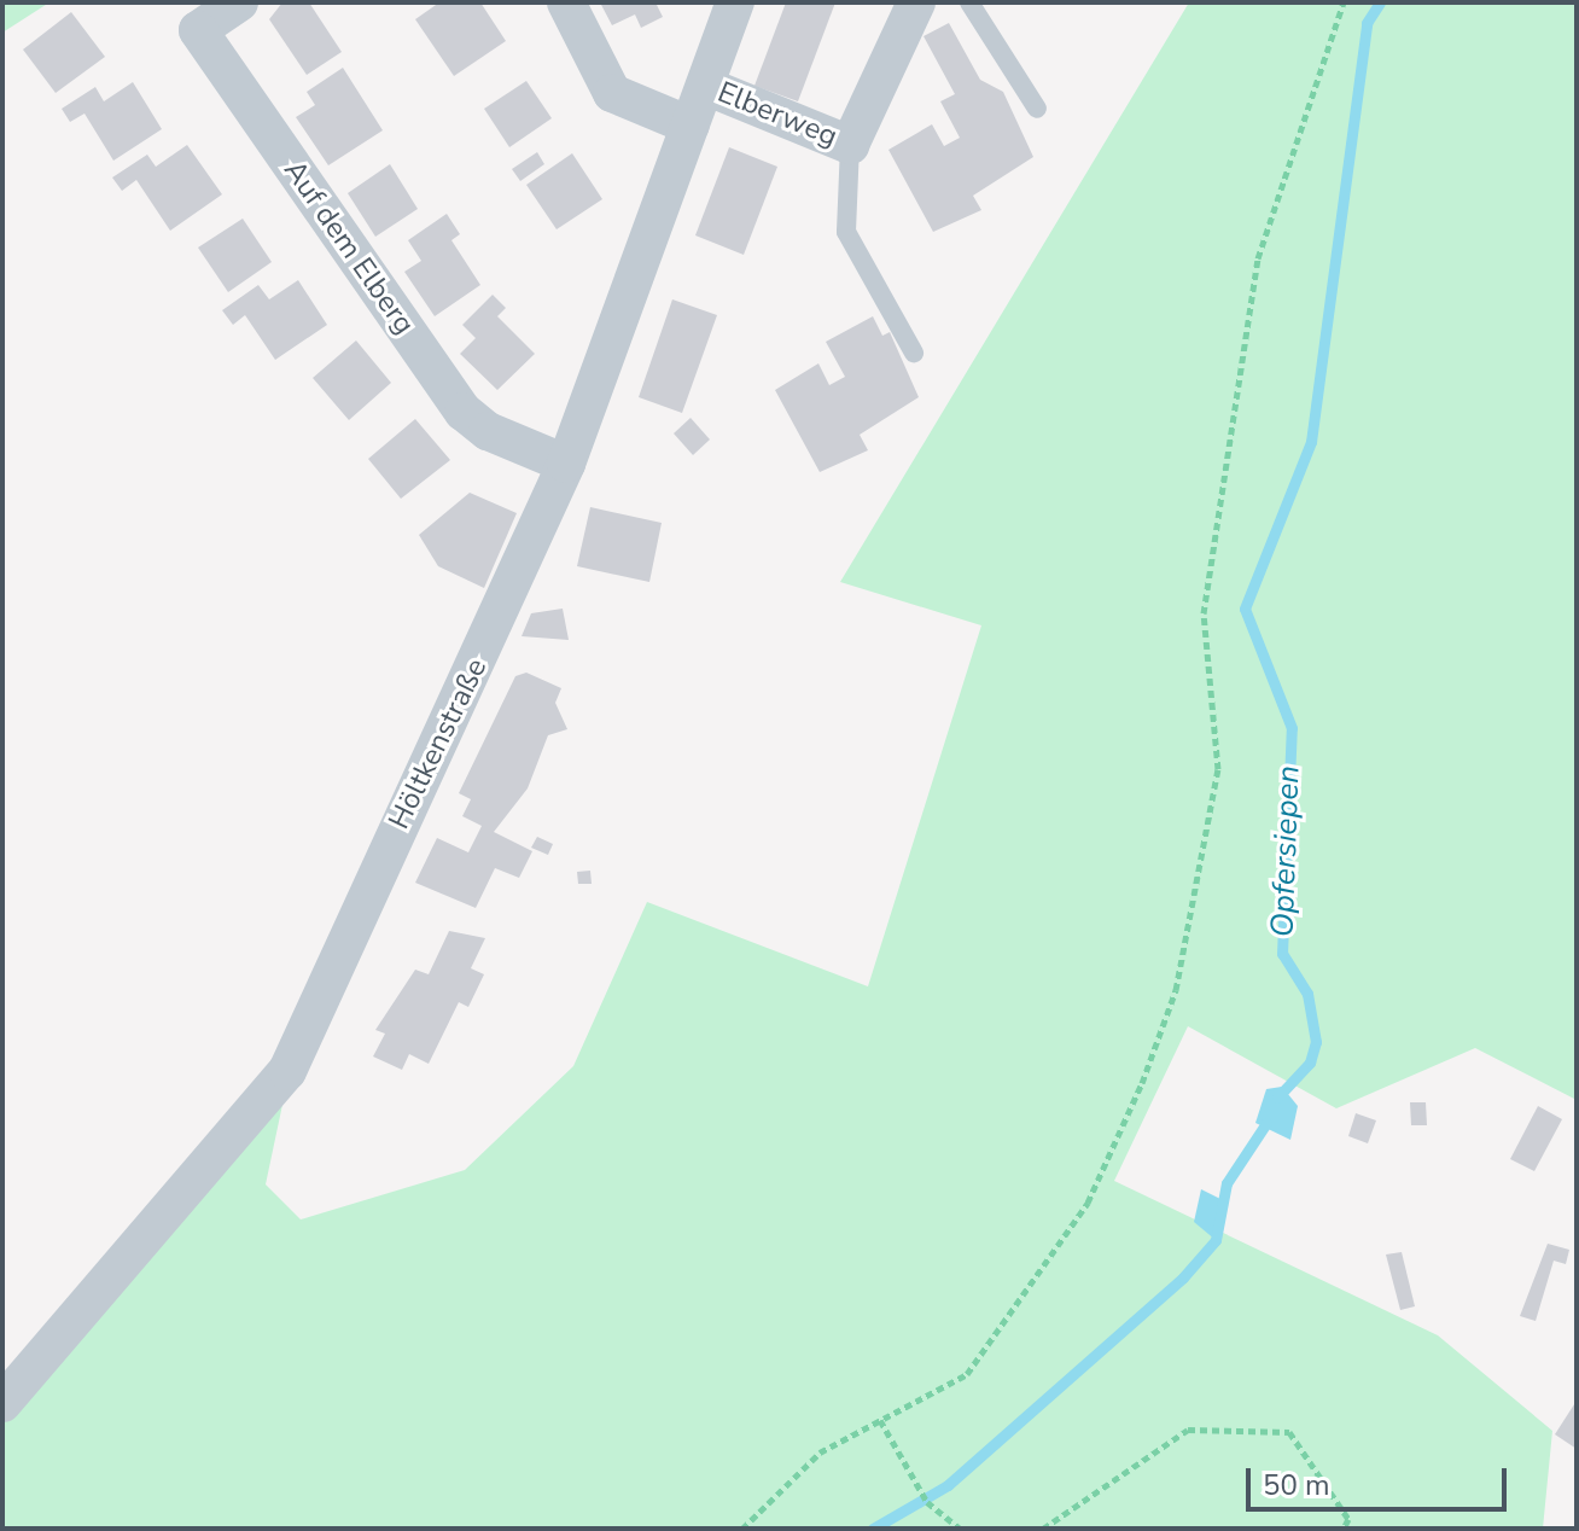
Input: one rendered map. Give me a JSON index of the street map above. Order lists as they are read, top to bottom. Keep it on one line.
{"streets":{"street":["Elberweg","Auf dem Elberg","Höltkenstraße"]},"crossings":[["Elberweg","Höltkenstraße"],["Auf dem Elberg","Höltkenstraße"]],"water":["Opfersiepen"],"scale_bar":"50 m"}
